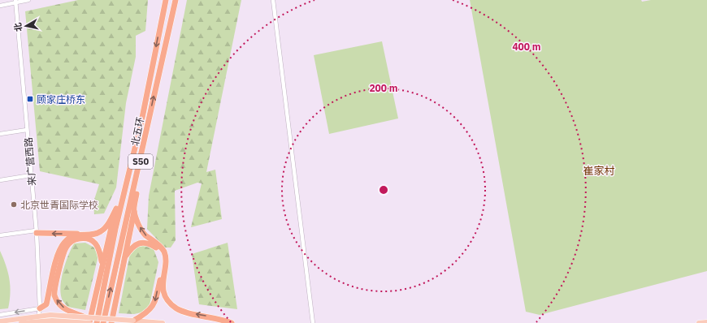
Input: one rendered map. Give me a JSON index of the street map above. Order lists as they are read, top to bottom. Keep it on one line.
{"streets":{"highway":["北五环","S50"],"street":["来广营西路"]},"districts":["崔家村"],"places":{"transit":["顾家庄桥东"],"other":["北京世青国际学校"]},"north":"left","rings":["400 m","200 m"]}
